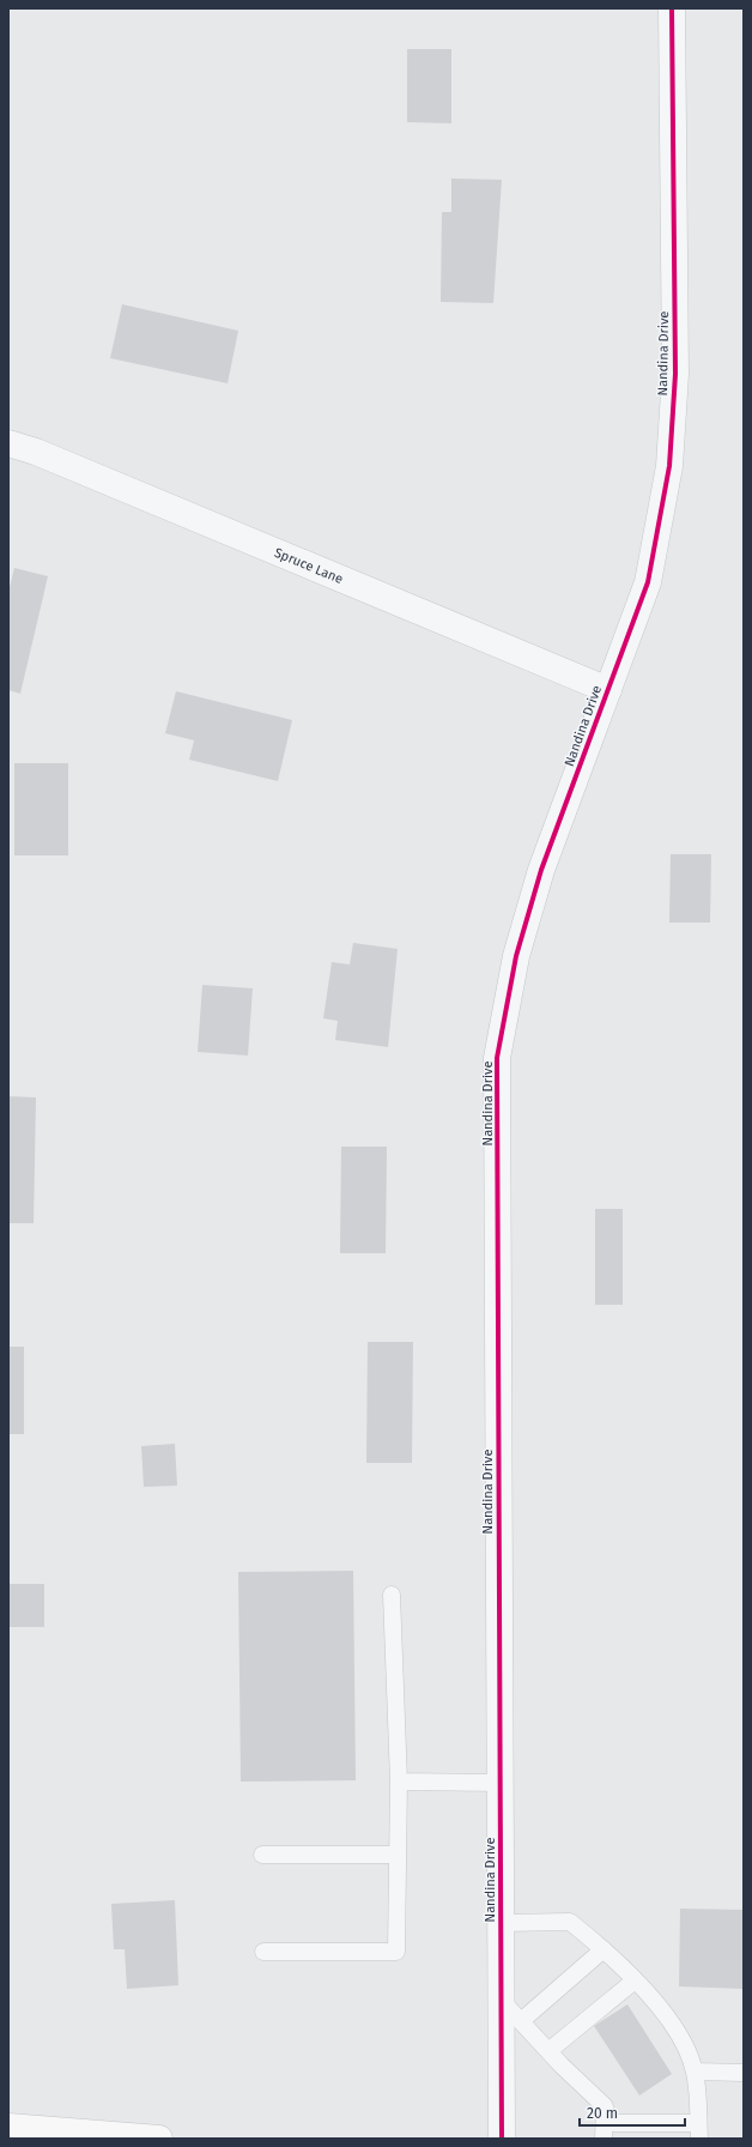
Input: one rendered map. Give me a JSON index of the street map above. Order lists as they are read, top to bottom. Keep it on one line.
{"streets":{"street":["Nandina Drive","Spruce Lane"]},"crossings":[["Nandina Drive","Spruce Lane"]],"scale_bar":"20 m"}
